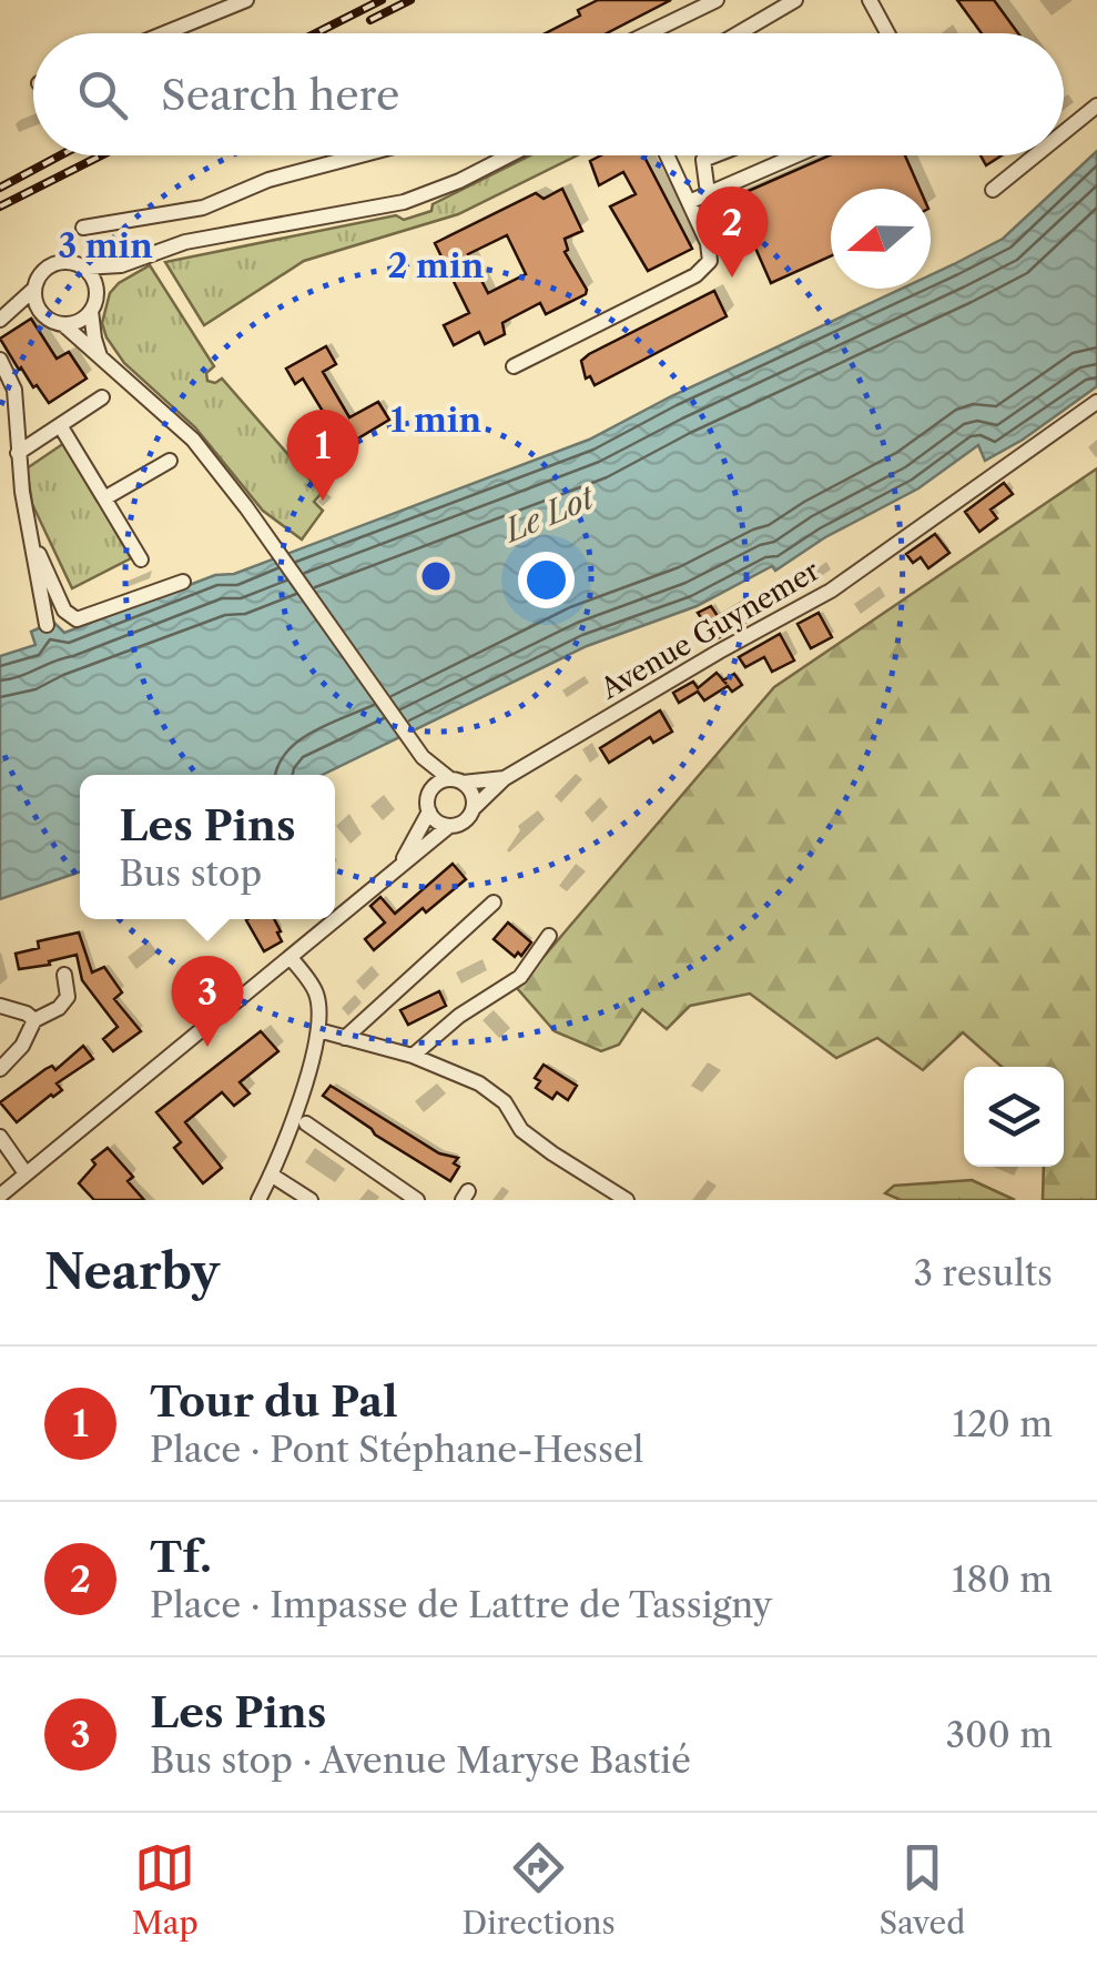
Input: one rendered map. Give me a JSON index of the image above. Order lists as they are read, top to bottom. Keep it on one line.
{"streets":{"street":["Avenue Guynemer"]},"water":["Le Lot"],"north":"left","page":{"search":"Search here","pins":["2","1","3"],"popup":["Les Pins","Bus stop"],"heading":["Nearby","3 results"],"list":[{"mark":"1","name":"Tour du Pal","note":"Place · Pont Stéphane-Hessel","value":"120 m"},{"mark":"2","name":"Tf.","note":"Place · Impasse de Lattre de Tassigny","value":"180 m"},{"mark":"3","name":"Les Pins","note":"Bus stop · Avenue Maryse Bastié","value":"300 m"}],"nav":["Map","Directions","Saved"]},"rings":["3 min","2 min","1 min"]}
